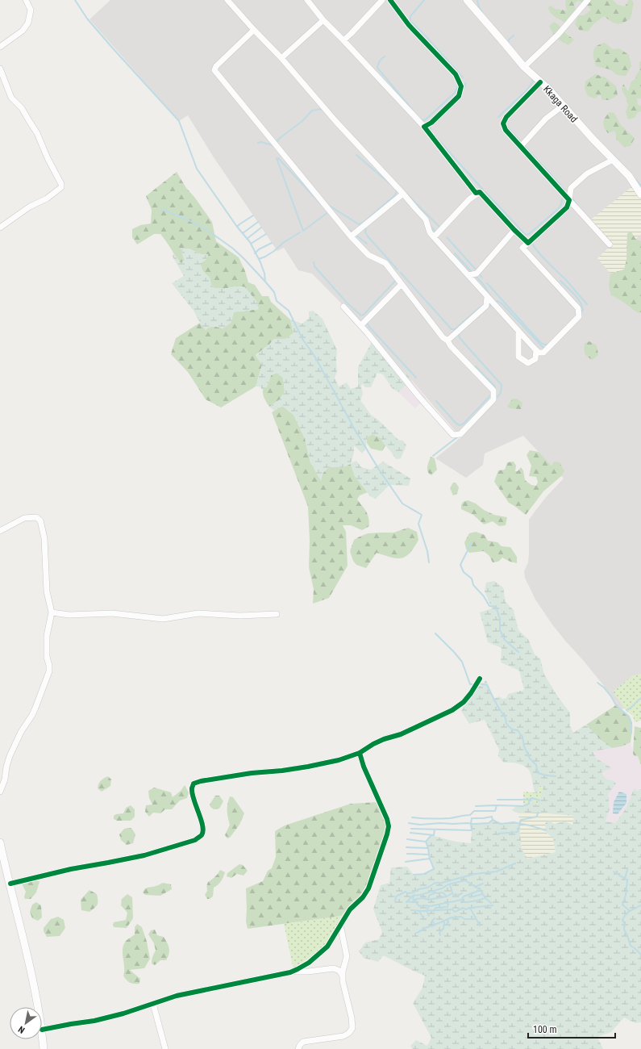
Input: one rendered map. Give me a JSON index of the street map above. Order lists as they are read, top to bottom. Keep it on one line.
{"streets":{"street":["Kkaga Road"]},"scale_bar":"100 m","north":"bottom left"}
